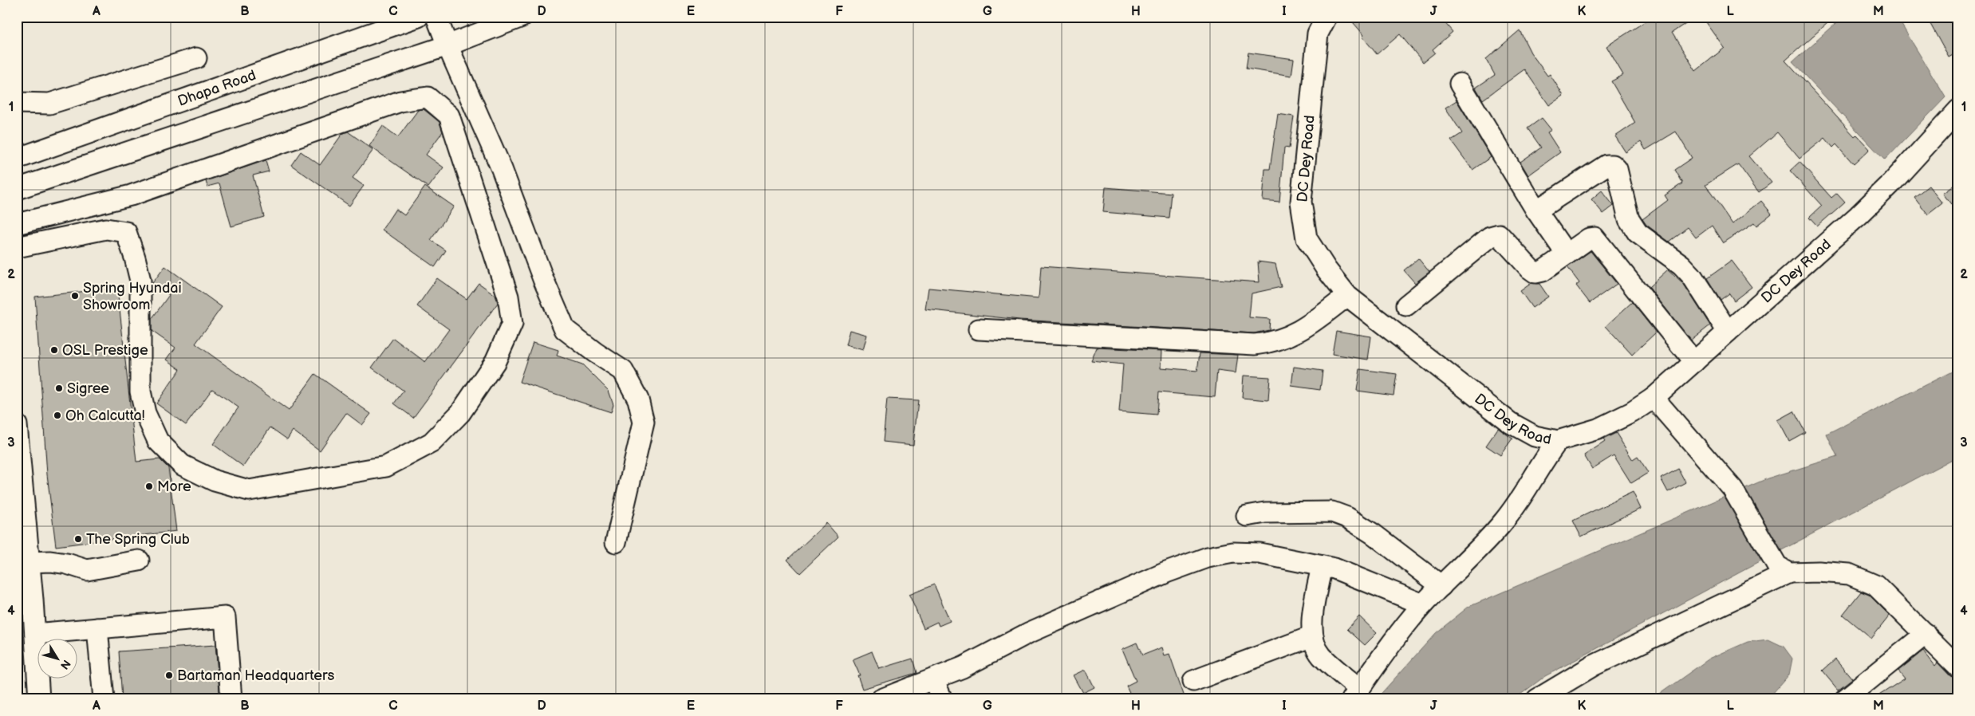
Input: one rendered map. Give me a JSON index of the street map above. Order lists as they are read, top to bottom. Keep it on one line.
{"streets":{"street":["Dhapa Road","DC Dey Road"]},"places":["Spring Hyundai Showroom","OSL Prestige","Sigree","Oh Calcutta!","More","The Spring Club","Bartaman Headquarters"],"north":"bottom right","grid":{"columns":["A","B","C","D","E","F","G","H","I","J","K","L","M"],"rows":["1","2","3","4"]}}
